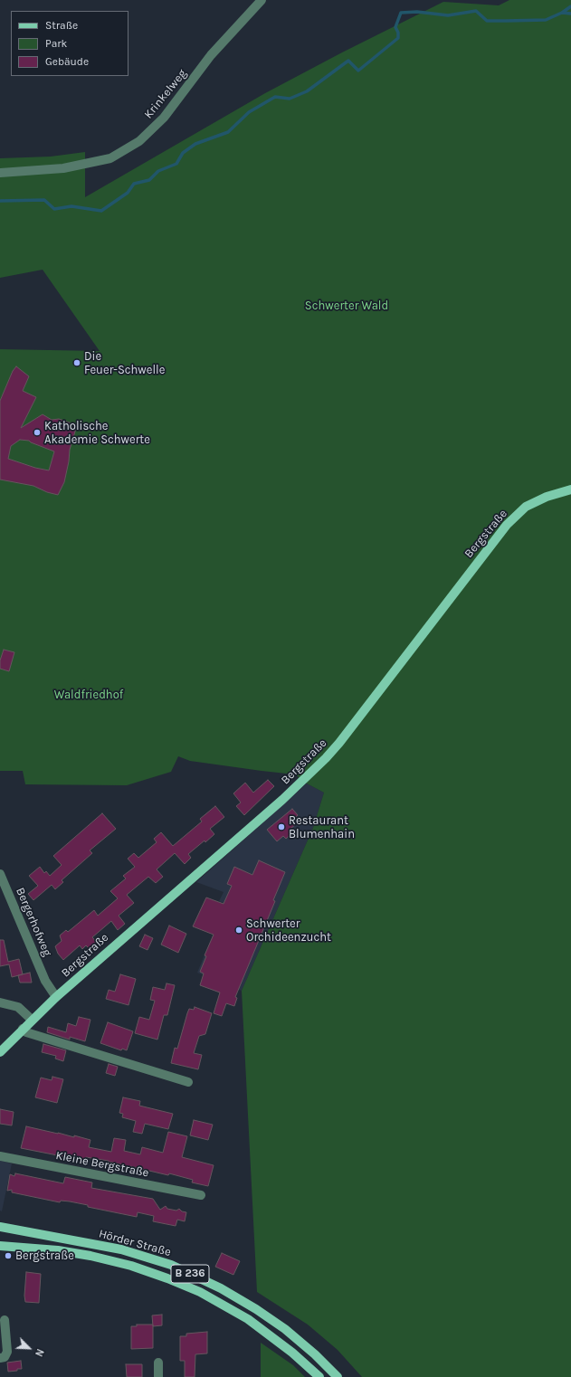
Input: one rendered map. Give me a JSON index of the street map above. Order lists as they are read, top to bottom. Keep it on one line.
{"streets":{"main road":["Bergstraße","Hörder Straße","B 236"],"street":["Krinkelweg","Bergerhofweg","Kleine Bergstraße"]},"crossings":[["Bergstraße","Bergerhofweg"]],"parks":["Schwerter Wald","Waldfriedhof"],"places":["Die Feuer-Schwelle","Katholische Akademie Schwerte","Restaurant Blumenhain","Schwerter Orchideenzucht","Bergstraße"],"legend":["Straße","Park","Gebäude"],"north":"bottom right"}
